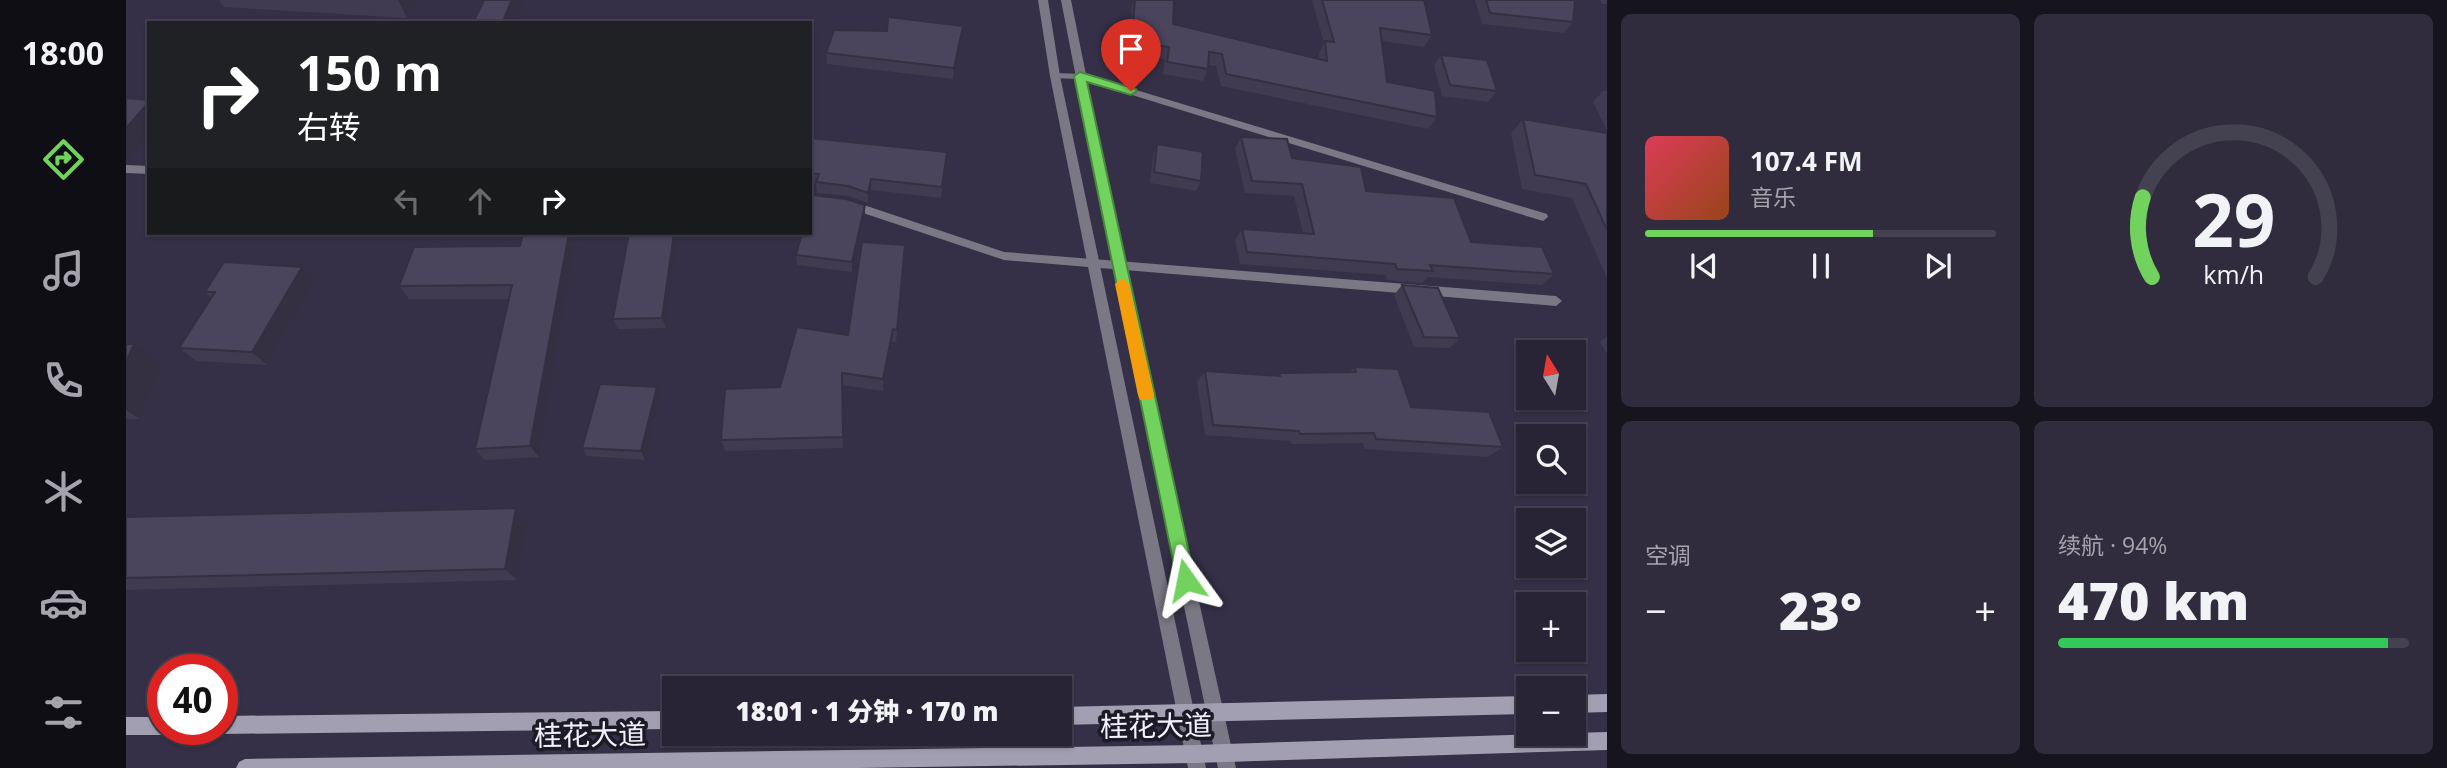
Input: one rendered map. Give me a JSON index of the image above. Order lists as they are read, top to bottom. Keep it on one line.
{"streets":{"main road":["桂花大道"]},"north":"top","page":{"tabs":"18:00","turn":["150 m","右转"],"song":["107.4 FM","音乐"],"map_buttons":["+","−"],"tile":["空调",["续航 · 94%","470 km"]],"heat":["−","23°","+"],"limit":"40","trip":"18:01 · 1 分钟 · 170 m","gauge":["29","km/h"]}}
